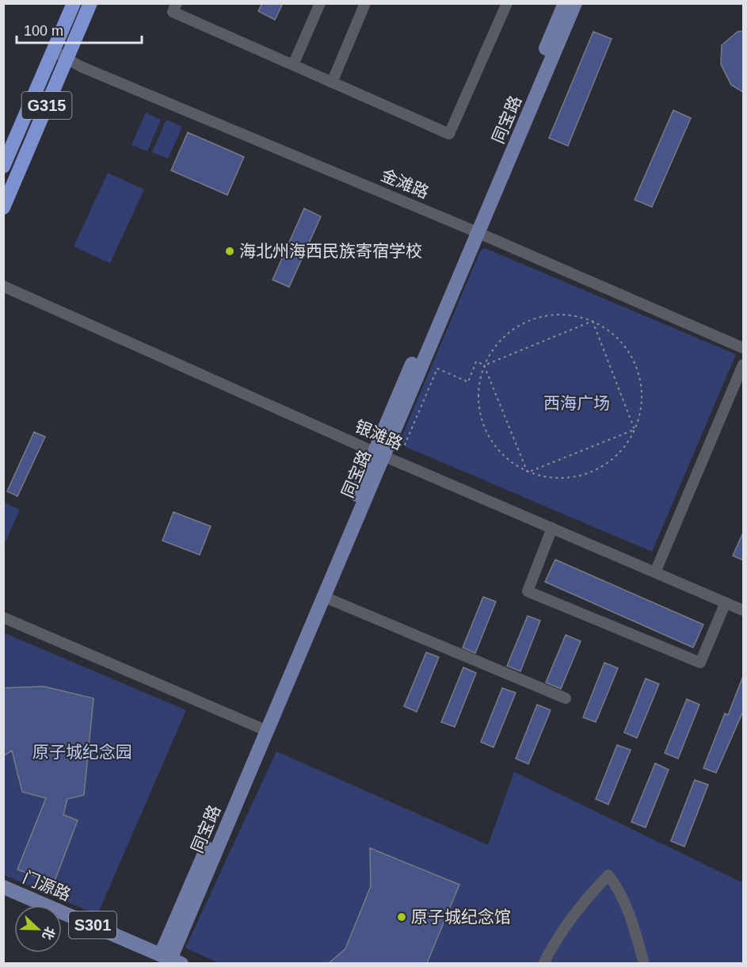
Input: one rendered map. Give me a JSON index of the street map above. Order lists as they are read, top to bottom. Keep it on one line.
{"streets":{"highway":["G315"],"main road":["同宝路","门源路","S301"],"street":["金滩路","银滩路"]},"crossings":[["G315","金滩路"],["同宝路","金滩路"],["同宝路","银滩路"],["同宝路","门源路"]],"parks":["西海广场","原子城纪念园"],"places":["海北州海西民族寄宿学校","原子城纪念馆"],"scale_bar":"100 m","north":"right"}
